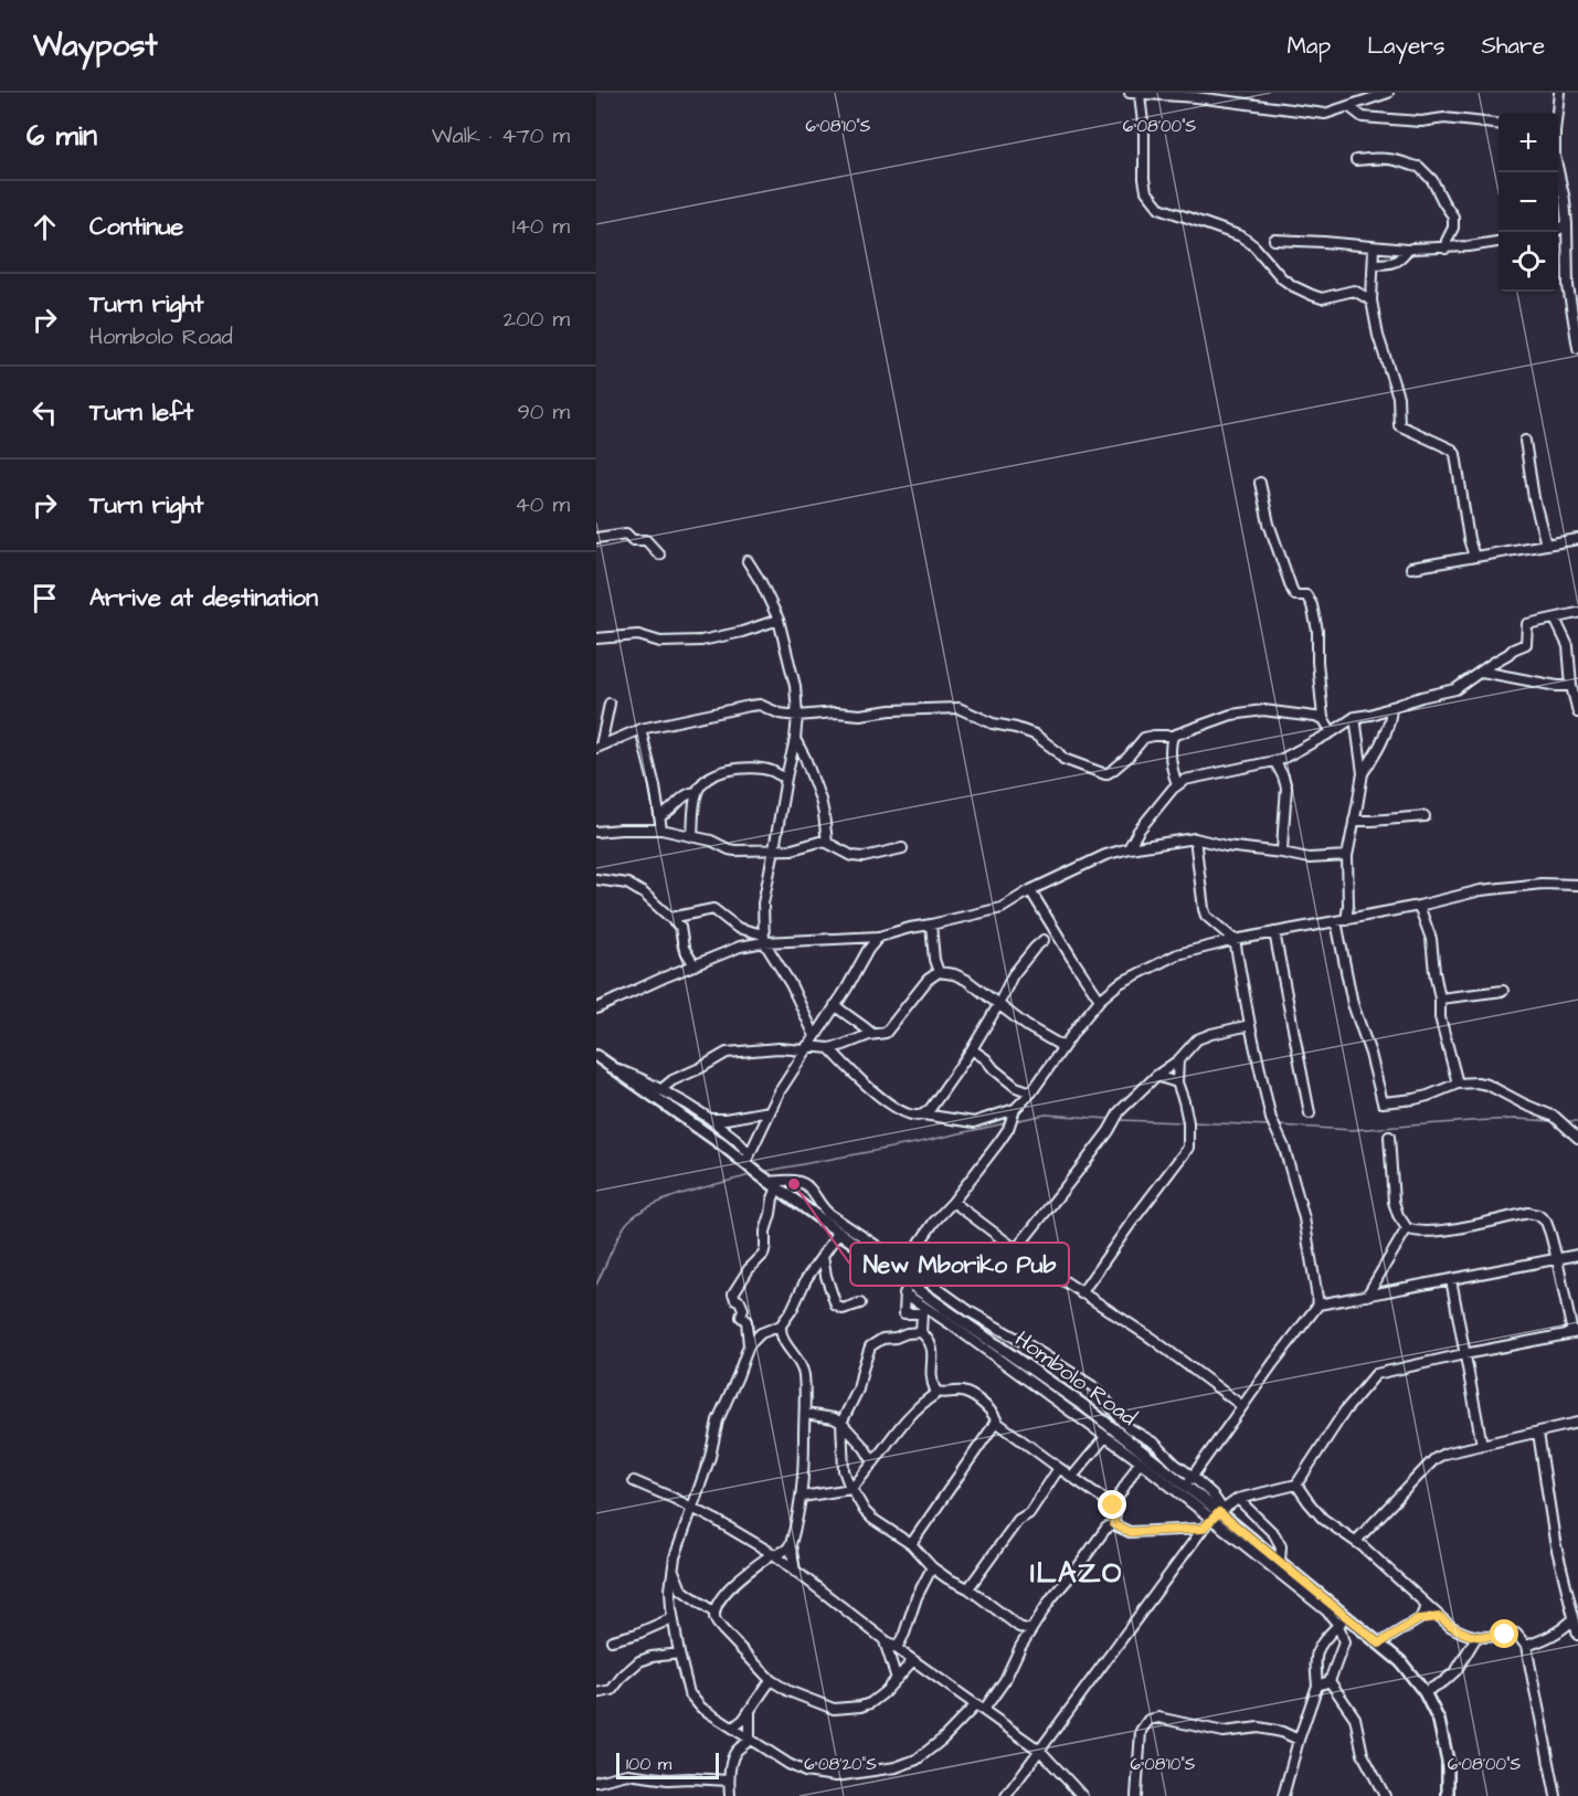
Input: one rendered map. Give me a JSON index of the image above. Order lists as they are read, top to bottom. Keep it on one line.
{"streets":{"street":["Hombolo Road"]},"districts":["ILAZO"],"places":["New Mboriko Pub"],"scale_bar":"100 m","page":{"header":"Waypost","nav":["Map","Layers","Share"],"heading":["6 min","Walk · 470 m"],"map_buttons":["+","−"],"list":[["Continue","140 m"],["Turn right","Hombolo Road","200 m"],["Turn left","90 m"],["Turn right","40 m"],"Arrive at destination"],"scale":"100 m"},"coordinates":["6°08'10\"S","6°08'00\"S","6°08'20\"S"]}
